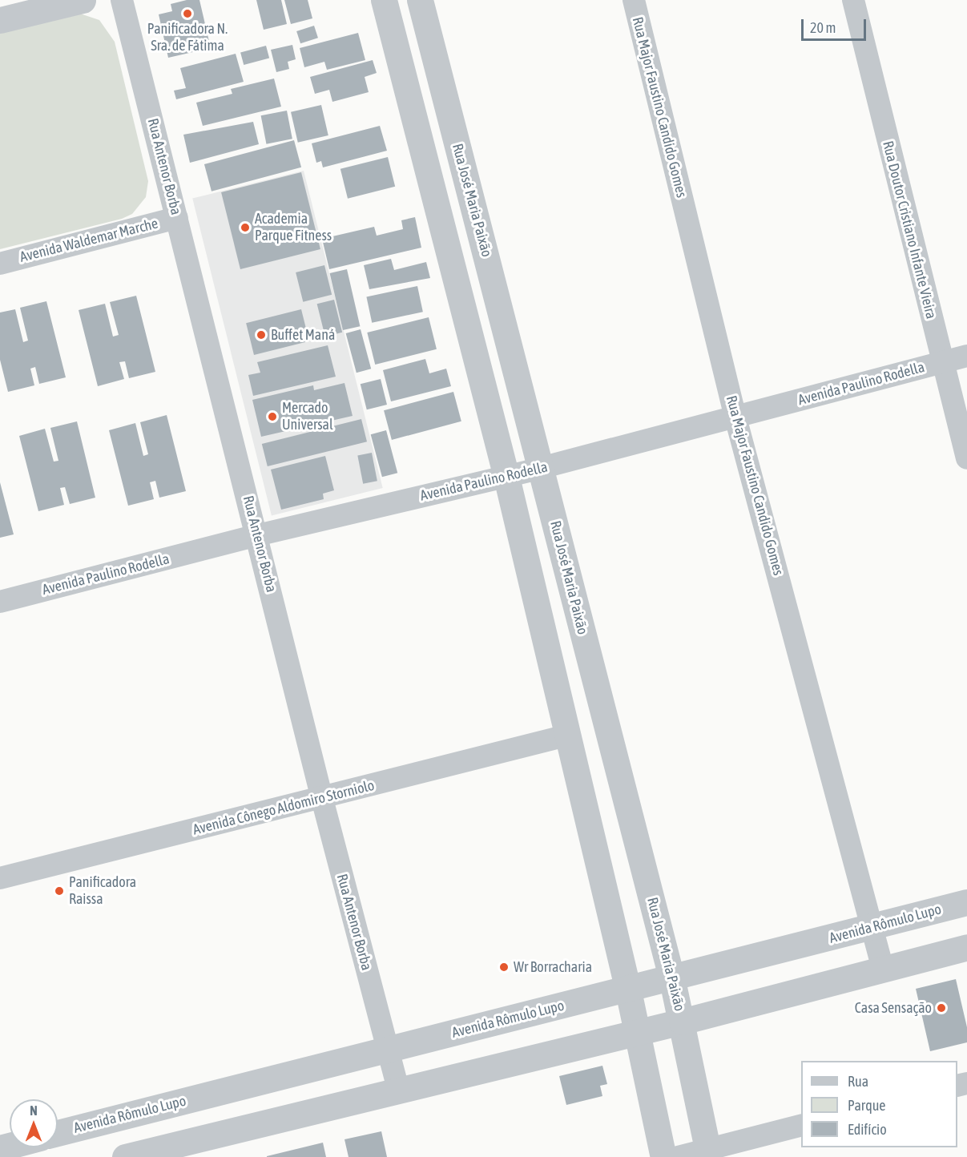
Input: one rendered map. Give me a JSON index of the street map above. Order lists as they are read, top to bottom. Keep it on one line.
{"streets":{"street":["Rua Major Faustino Candido Gomes","Rua Antenor Borba","Rua José Maria Paixão","Rua Doutor Cristiano Infante Vieira","Avenida Waldemar Marche","Avenida Paulino Rodella","Avenida Cônego Aldomiro Storniolo","Avenida Rômulo Lupo"]},"crossings":[["Rua Major Faustino Candido Gomes","Avenida Paulino Rodella"],["Rua Major Faustino Candido Gomes","Avenida Rômulo Lupo"],["Rua Antenor Borba","Avenida Waldemar Marche"],["Rua Antenor Borba","Avenida Paulino Rodella"],["Rua Antenor Borba","Avenida Cônego Aldomiro Storniolo"],["Rua Antenor Borba","Avenida Rômulo Lupo"],["Rua José Maria Paixão","Avenida Paulino Rodella"],["Rua José Maria Paixão","Avenida Rômulo Lupo"],["Rua Doutor Cristiano Infante Vieira","Avenida Paulino Rodella"]],"places":["Panificadora N. Sra. de Fátima","Academia Parque Fitness","Buffet Maná","Mercado Universal","Panificadora Raissa","Wr Borracharia","Casa Sensação"],"legend":["Rua","Parque","Edifício"],"scale_bar":"20 m","north":"top"}
